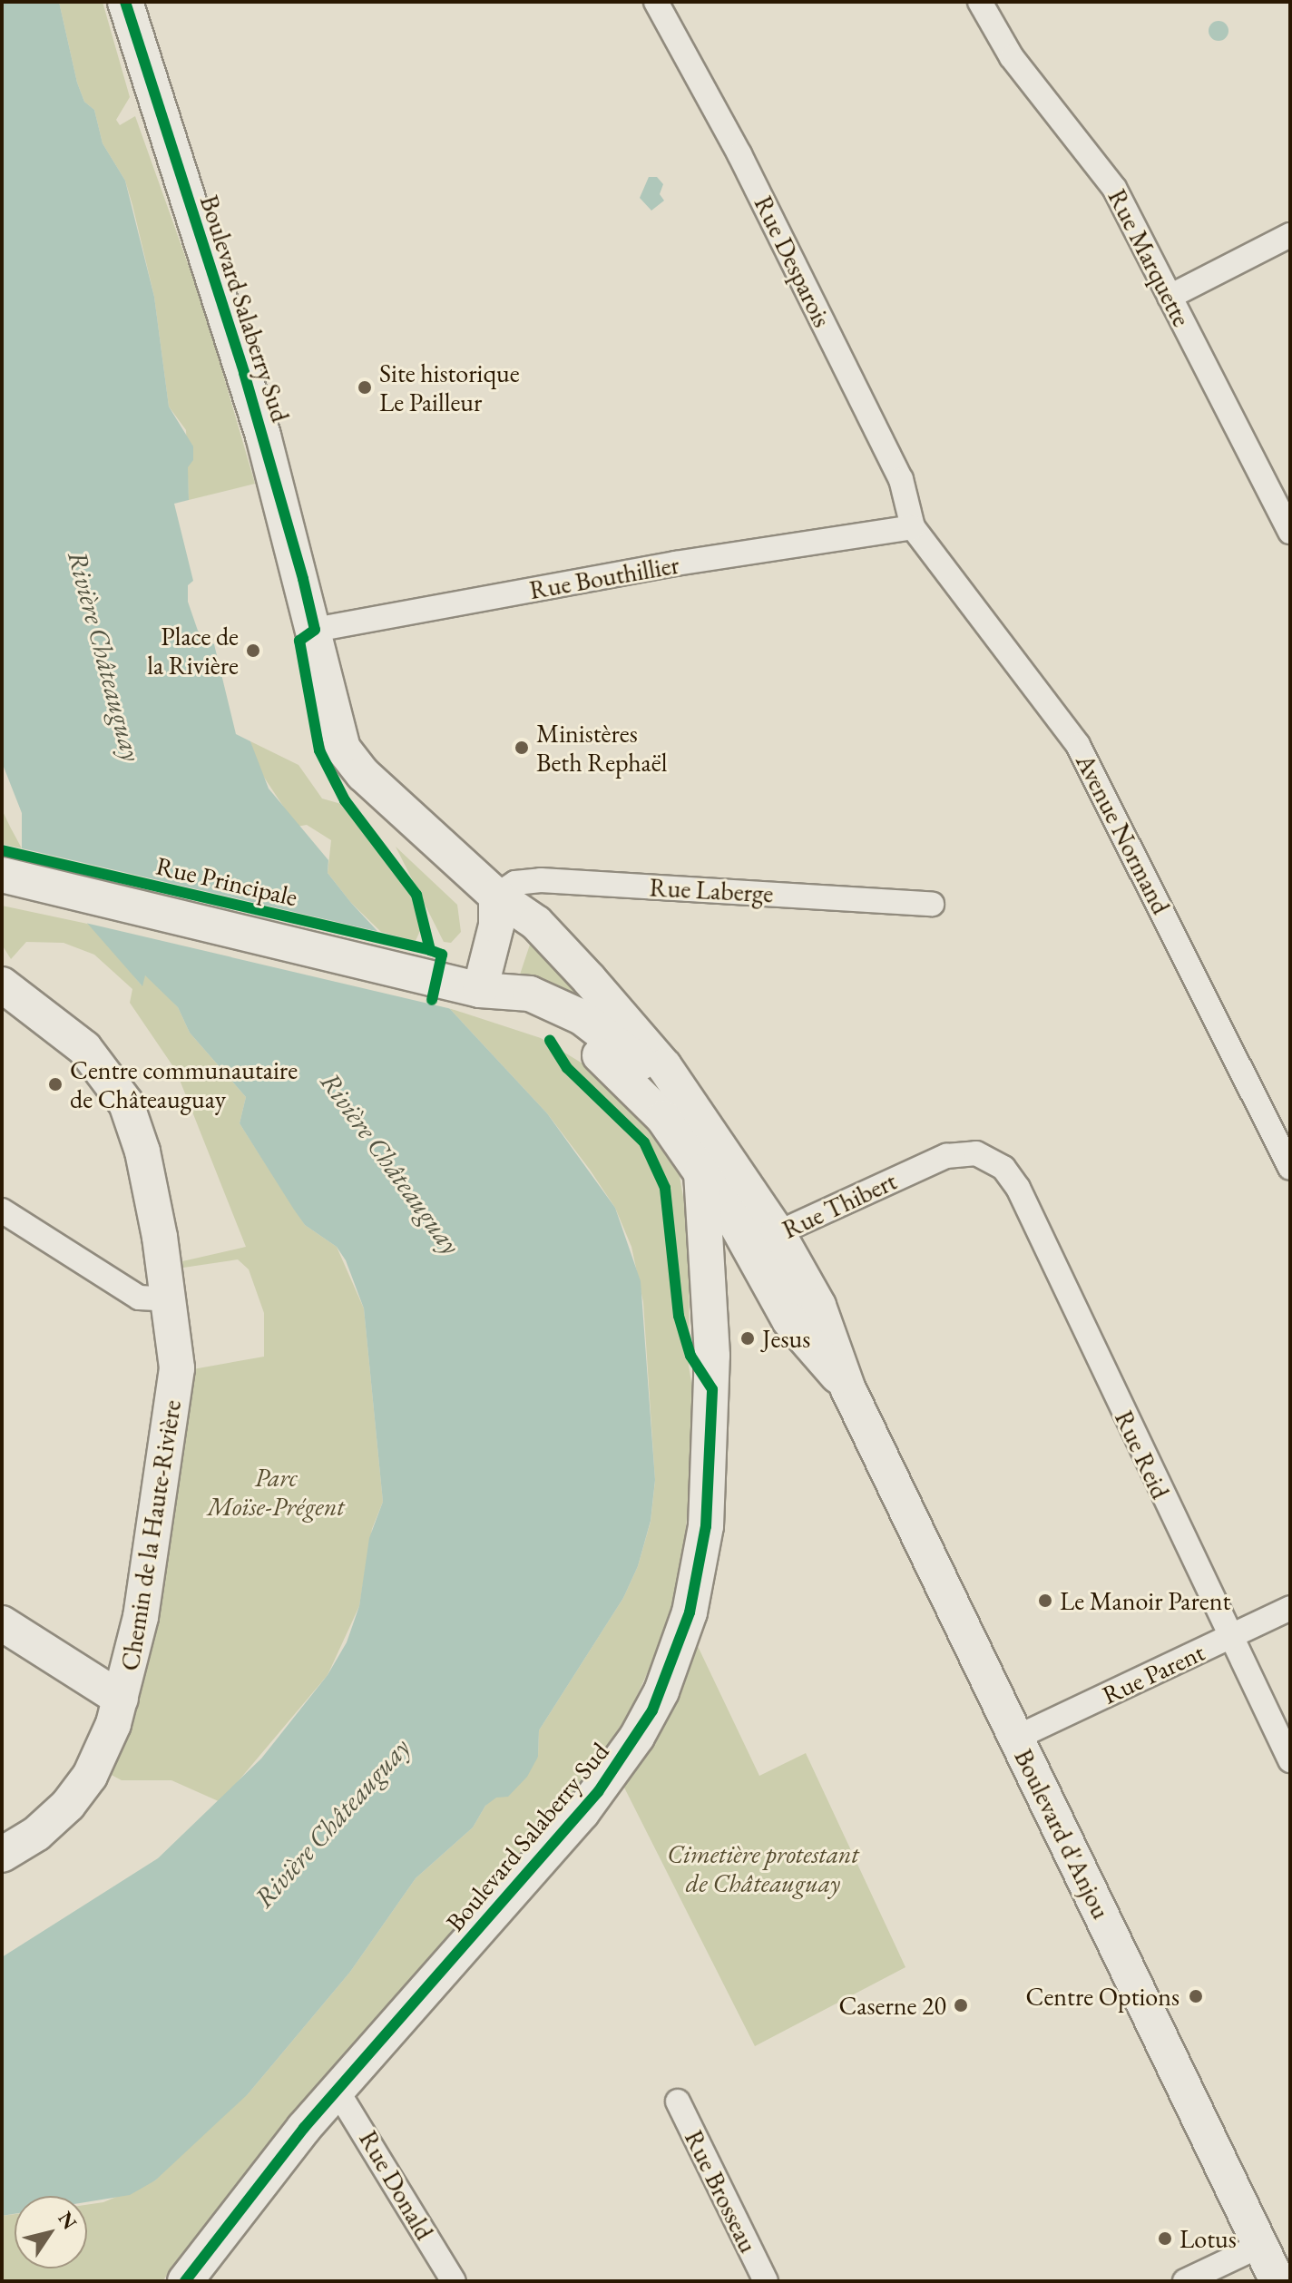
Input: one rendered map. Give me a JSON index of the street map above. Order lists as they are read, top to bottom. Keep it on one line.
{"streets":{"street":["Rue Marquette","Rue Desparois","Boulevard Salaberry Sud","Rue Bouthillier","Avenue Normand","Rue Principale","Rue Laberge","Rue Thibert","Rue Reid","Chemin de la Haute-Rivière","Rue Parent","Boulevard d'Anjou","Rue Donald","Rue Brosseau"]},"crossings":[["Rue Desparois","Rue Bouthillier"],["Rue Desparois","Avenue Normand"],["Boulevard Salaberry Sud","Rue Bouthillier"],["Boulevard Salaberry Sud","Rue Principale"],["Boulevard Salaberry Sud","Rue Laberge"],["Boulevard Salaberry Sud","Rue Thibert"],["Boulevard Salaberry Sud","Boulevard d'Anjou"],["Boulevard Salaberry Sud","Rue Donald"],["Rue Bouthillier","Avenue Normand"],["Rue Thibert","Rue Reid"],["Rue Thibert","Boulevard d'Anjou"],["Rue Reid","Rue Parent"],["Rue Parent","Boulevard d'Anjou"]],"water":["Rivière Châteauguay"],"parks":["Parc Moïse-Prégent","Cimetière protestant de Châteauguay"],"places":["Site historique Le Pailleur","Place de la Rivière","Ministères Beth Rephaël","Centre communautaire de Châteauguay","Jesus","Le Manoir Parent","Centre Options","Caserne 20","Lotus"],"north":"top right"}
